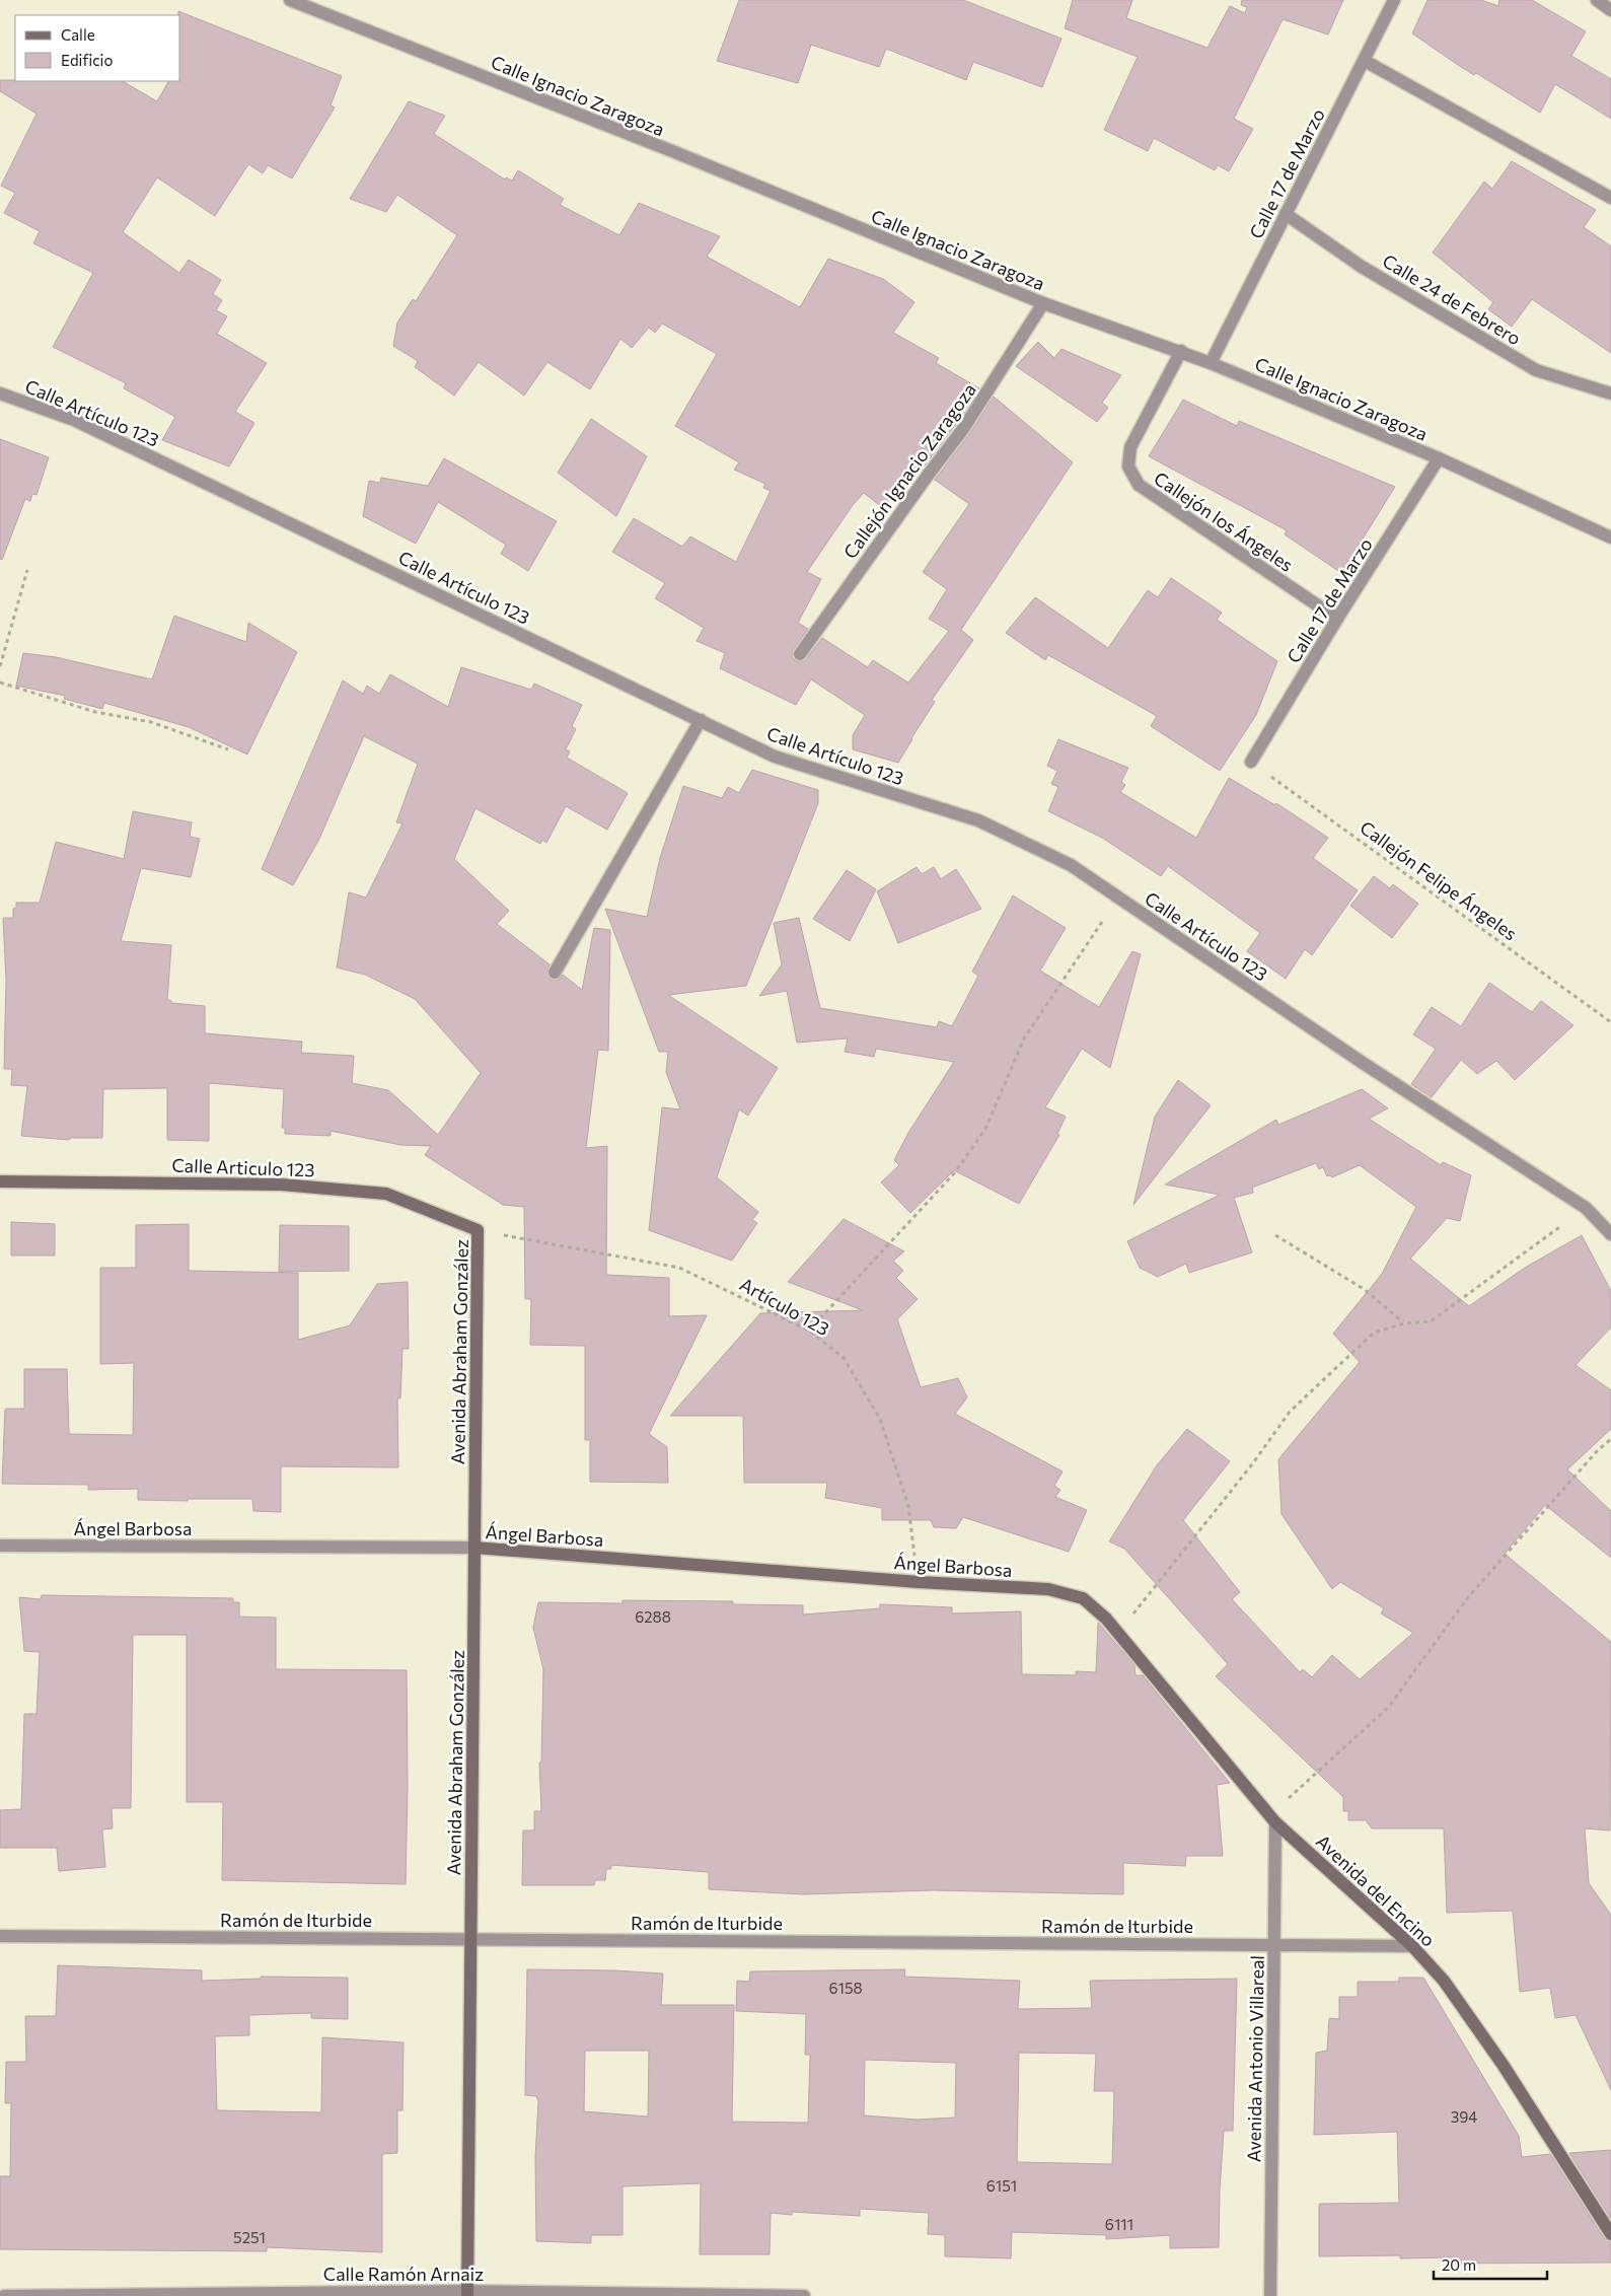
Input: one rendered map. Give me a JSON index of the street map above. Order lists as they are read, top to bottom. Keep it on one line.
{"streets":{"main road":["Calle Articulo 123","Avenida Abraham González","Ángel Barbosa","Avenida del Encino"],"street":["Calle Ignacio Zaragoza","Calle 17 de Marzo","Calle 24 de Febrero","Calle Artículo 123","Callejón Ignacio Zaragoza","Callejón los Ángeles","Ramón de Iturbide","Avenida Antonio Villareal","Calle Ramón Arnaiz"],"path":["Callejón Felipe Ángeles","Artículo 123"]},"crossings":[["Calle Ignacio Zaragoza","Calle 17 de Marzo"],["Calle Ignacio Zaragoza","Callejón Ignacio Zaragoza"],["Calle Ignacio Zaragoza","Callejón los Ángeles"],["Calle 17 de Marzo","Calle 24 de Febrero"],["Calle 17 de Marzo","Callejón los Ángeles"],["Calle 17 de Marzo","Callejón Felipe Ángeles"],["Calle Articulo 123","Artículo 123"],["Calle Articulo 123","Avenida Abraham González"],["Artículo 123","Avenida Abraham González"],["Artículo 123","Ángel Barbosa"],["Avenida Abraham González","Ángel Barbosa"],["Avenida Abraham González","Ramón de Iturbide"],["Avenida Abraham González","Calle Ramón Arnaiz"],["Ángel Barbosa","Avenida del Encino"],["Avenida del Encino","Ramón de Iturbide"],["Avenida del Encino","Avenida Antonio Villareal"],["Ramón de Iturbide","Avenida Antonio Villareal"]],"house_numbers":["6288","6158","394","6151","6111","5251"],"legend":["Calle","Edificio"],"scale_bar":"20 m"}
